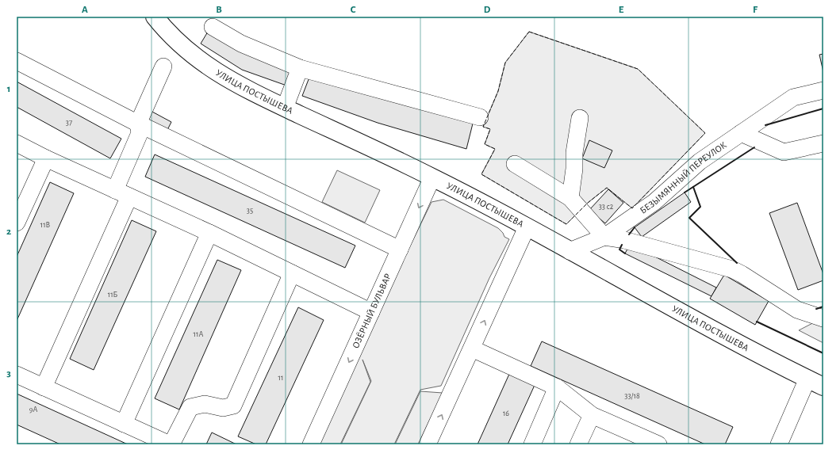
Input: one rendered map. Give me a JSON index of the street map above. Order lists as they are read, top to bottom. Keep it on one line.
{"streets":{"main road":["УЛИЦА ПОСТЫШЕВА"],"street":["БЕЗЫМЯННЫЙ ПЕРЕУЛОК","ОЗЁРНЫЙ БУЛЬВАР"]},"crossings":[["УЛИЦА ПОСТЫШЕВА","БЕЗЫМЯННЫЙ ПЕРЕУЛОК"],["УЛИЦА ПОСТЫШЕВА","ОЗЁРНЫЙ БУЛЬВАР"]],"house_numbers":["37","33 с2","35","11В","11Б","11А","11","33/18","9А","16"],"grid":{"columns":["A","B","C","D","E","F"],"rows":["1","2","3"]}}
